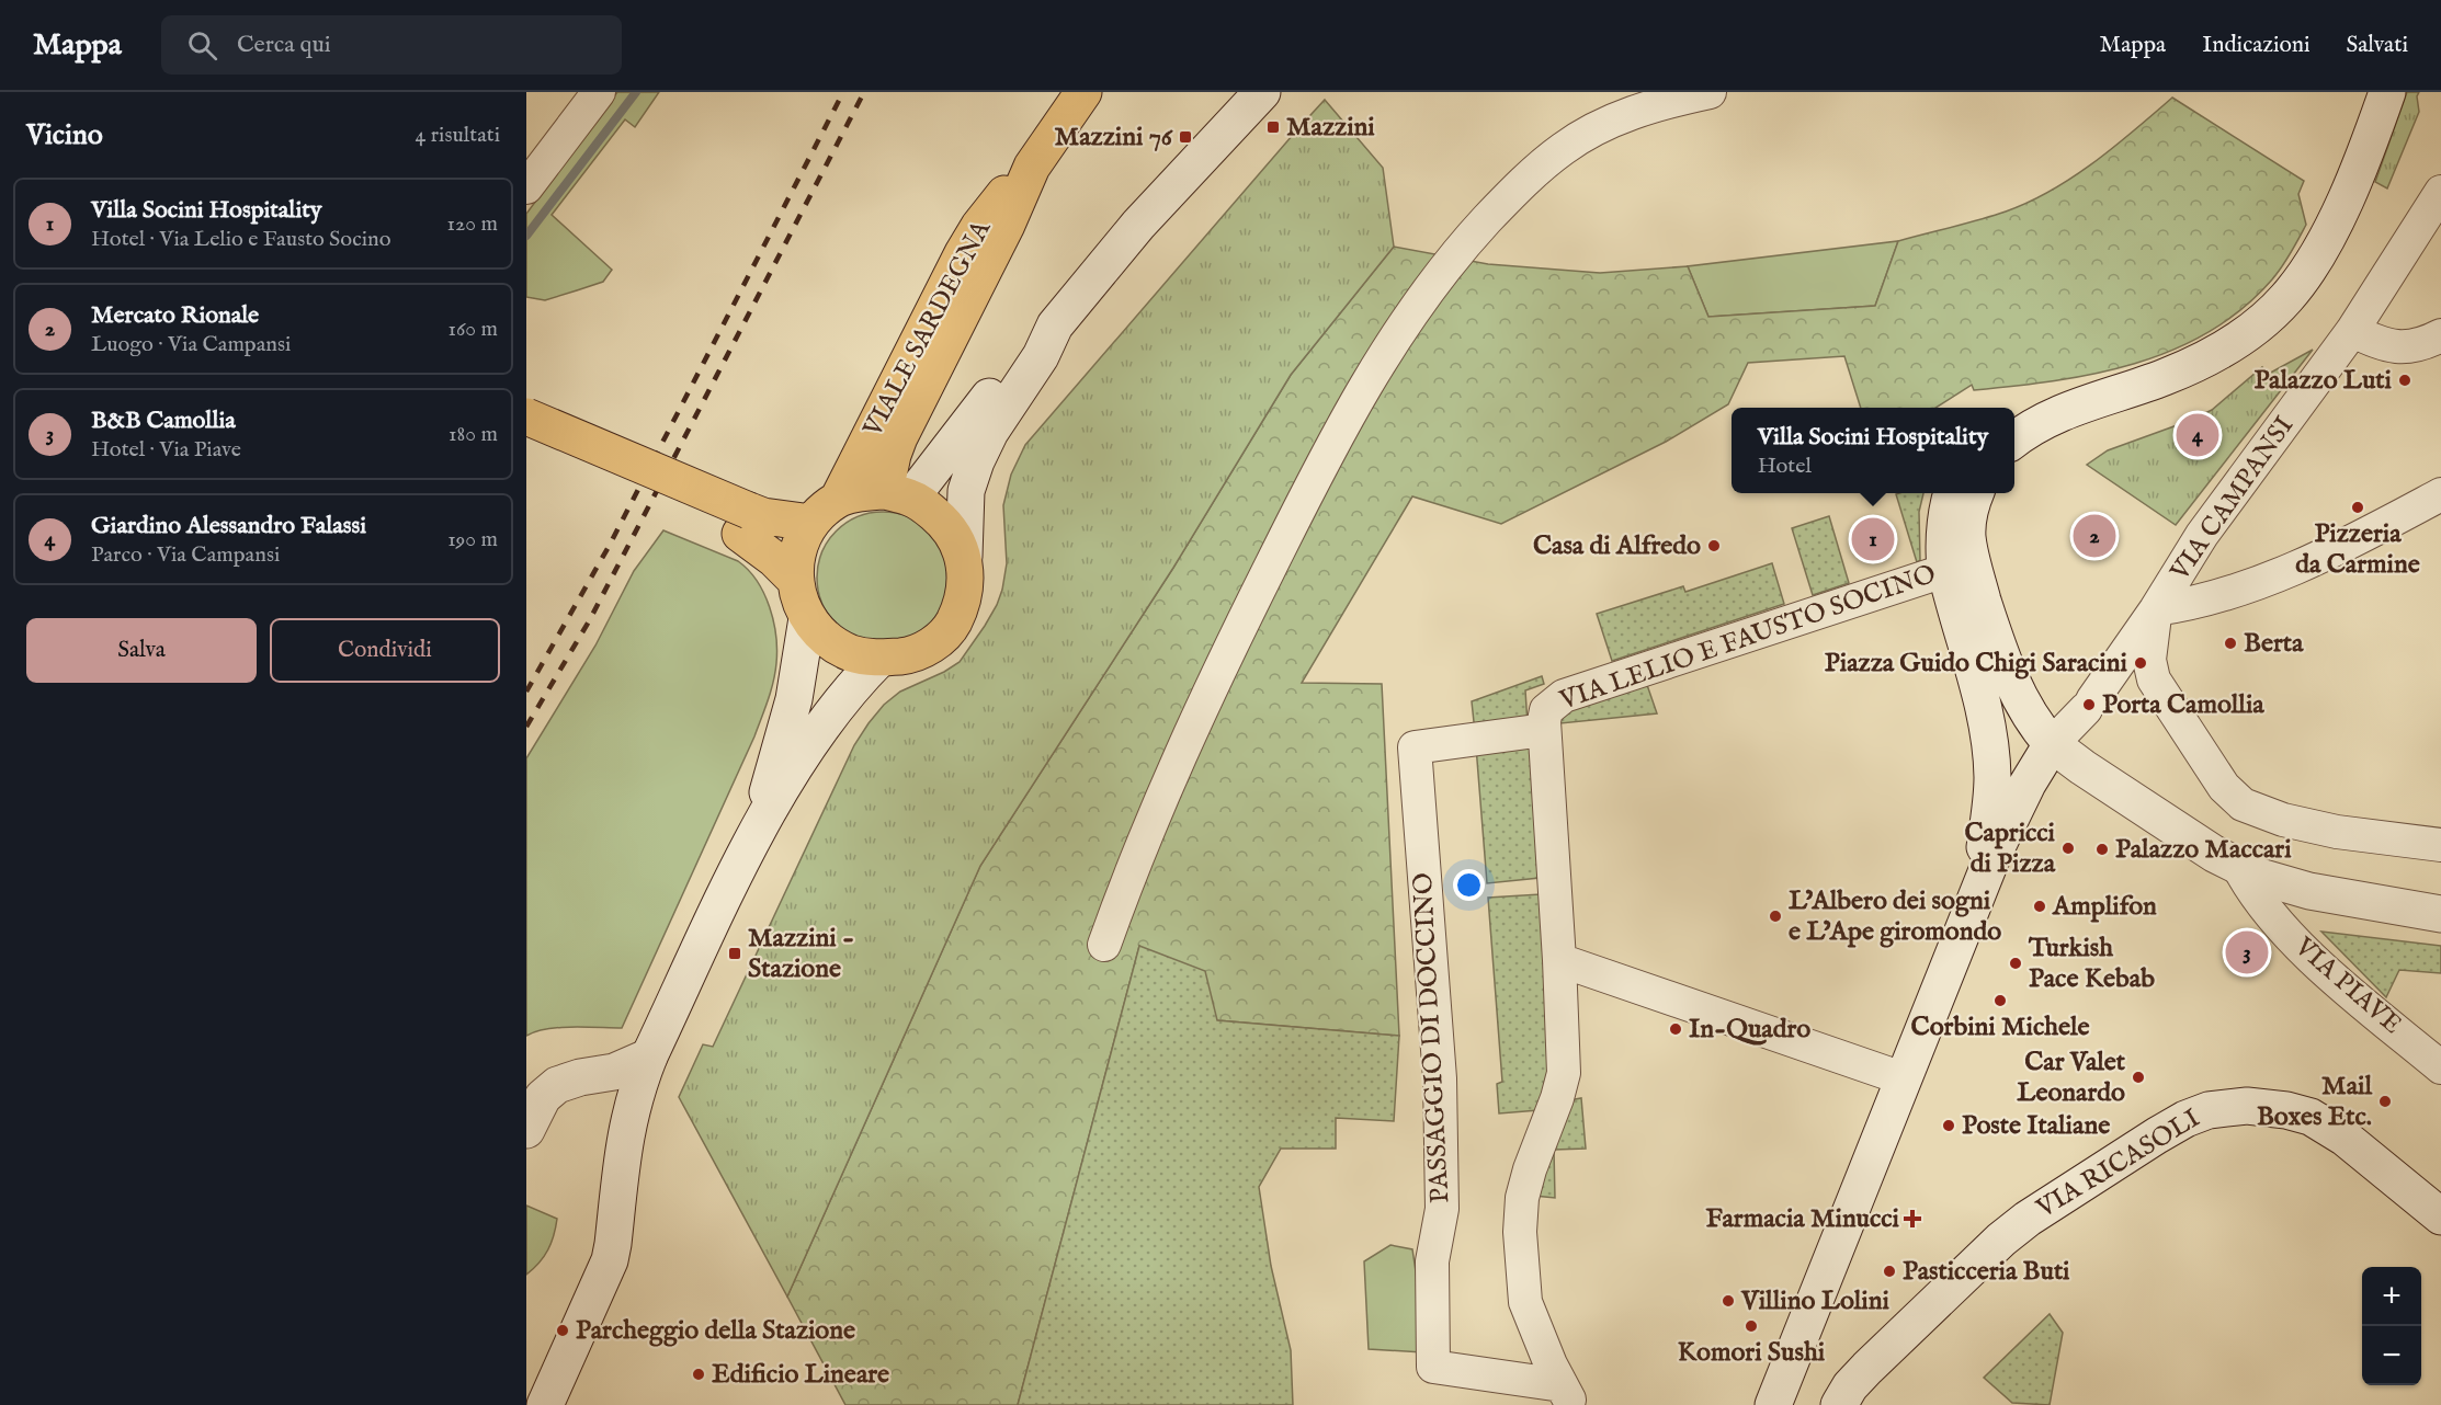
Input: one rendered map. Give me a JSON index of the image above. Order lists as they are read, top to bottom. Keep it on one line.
{"streets":{"main road":["VIALE SARDEGNA","VIA RICASOLI"],"street":["VIA CAMPANSI","VIA LELIO E FAUSTO SOCINO","VIA PIAVE","PASSAGGIO DI DOCCINO"]},"crossings":[["VIA LELIO E FAUSTO SOCINO","PASSAGGIO DI DOCCINO"]],"places":{"transit":["Mazzini","Mazzini 76","Mazzini - Stazione"],"other":["Palazzo Luti","Pizzeria da Carmine","Casa di Alfredo","Berta","Piazza Guido Chigi Saracini","Porta Camollia","Capricci di Pizza","Palazzo Maccari","Amplifon","L’Albero dei sogni e L’Ape giromondo","Turkish Pace Kebab","Corbini Michele","In-Quadro","Car Valet Leonardo","Mail Boxes Etc.","Poste Italiane","Pasticceria Buti","Villino Lolini","Komori Sushi","Parcheggio della Stazione","Edificio Lineare"],"health":["Farmacia Minucci"]},"page":{"header":"Mappa","search":"Cerca qui","nav":["Mappa","Indicazioni","Salvati"],"heading":["Vicino","4 risultati"],"list":[{"mark":"1","name":"Villa Socini Hospitality","note":"Hotel · Via Lelio e Fausto Socino","value":"120 m"},{"mark":"2","name":"Mercato Rionale","note":"Luogo · Via Campansi","value":"160 m"},{"mark":"3","name":"B&B Camollia","note":"Hotel · Via Piave","value":"180 m"},{"mark":"4","name":"Giardino Alessandro Falassi","note":"Parco · Via Campansi","value":"190 m"}],"popup":["Villa Socini Hospitality","Hotel"],"pins":["4","2","1","3"],"buttons":["Salva","Condividi"],"map_buttons":["+","−"]}}
